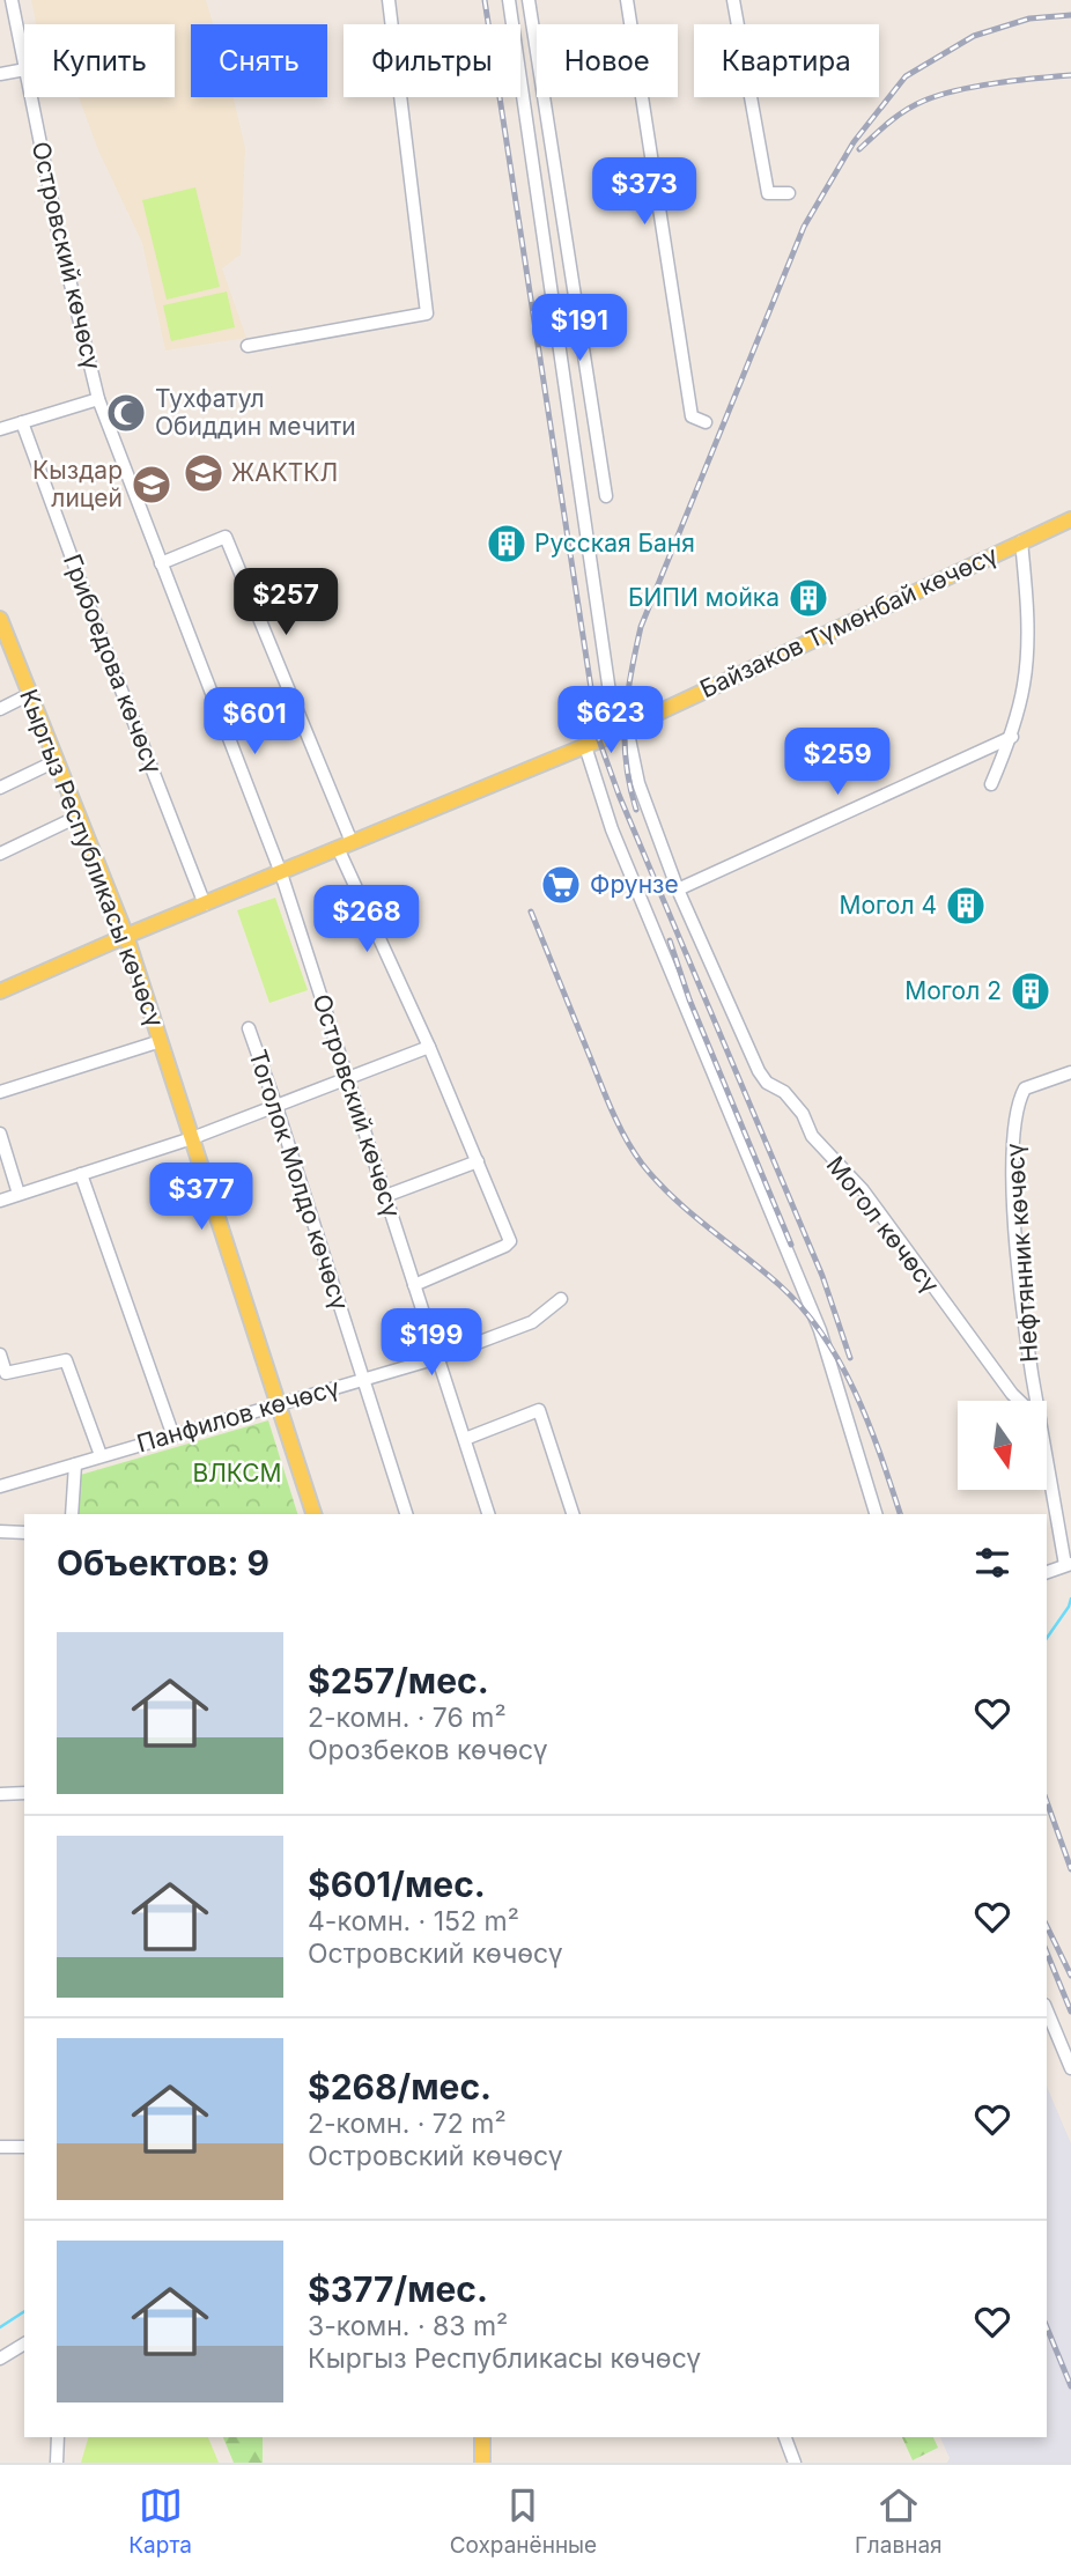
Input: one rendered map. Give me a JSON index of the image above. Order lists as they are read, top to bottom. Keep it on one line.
{"streets":{"main road":["Байзаков Түмөнбай көчөсү","Кыргыз Республикасы көчөсү"],"street":["Островский көчөсү","Грибоедова көчөсү","Тоголок Молдо көчөсү","Могол көчөсү","Нефтянник көчөсү","Панфилов көчөсү"]},"crossings":[["Островский көчөсү","Байзаков Түмөнбай көчөсү"],["Островский көчөсү","Панфилов көчөсү"],["Байзаков Түмөнбай көчөсү","Грибоедова көчөсү"],["Байзаков Түмөнбай көчөсү","Кыргыз Республикасы көчөсү"],["Байзаков Түмөнбай көчөсү","Могол көчөсү"],["Кыргыз Республикасы көчөсү","Панфилов көчөсү"],["Тоголок Молдо көчөсү","Панфилов көчөсү"]],"parks":["ВЛКСМ"],"places":{"mosque":["Тухфатул Обиддин мечити"],"school or university":["ЖАКТКЛ","Кыздар лицей"],"building":["Русская Баня","БИПИ мойка","Могол 4","Могол 2"],"supermarket":["Фрунзе"]},"north":"bottom","page":{"chip":["Купить","Снять","Фильтры","Новое","Квартира"],"price":["$373","$191","$257","$623","$601","$259","$268","$377","$199"],"heading":"Объектов: 9","list":[{"name":"$257/мес.","note":"2-комн. · 76 m² · Орозбеков көчөсү"},{"name":"$601/мес.","note":"4-комн. · 152 m² · Островский көчөсү"},{"name":"$268/мес.","note":"2-комн. · 72 m² · Островский көчөсү"},{"name":"$377/мес.","note":"3-комн. · 83 m² · Кыргыз Республикасы көчөсү"}],"tabs":["Карта","Сохранённые","Главная"]}}
